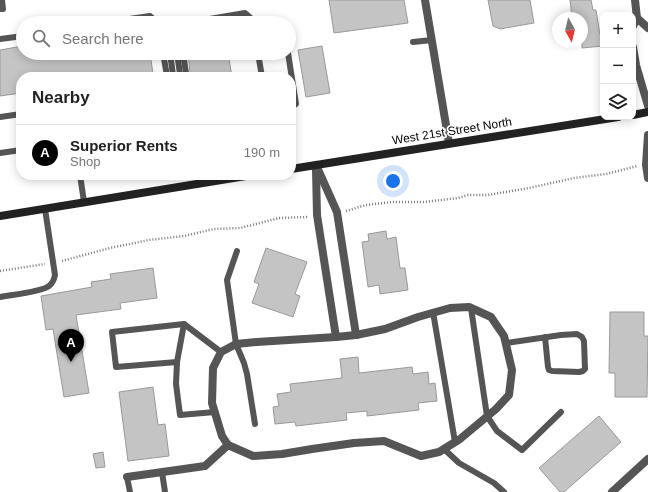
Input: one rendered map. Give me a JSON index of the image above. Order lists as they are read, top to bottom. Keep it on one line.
{"streets":{"main road":["West 21st Street North"]},"north":"bottom","page":{"map_buttons":["+","−"],"search":"Search here","heading":"Nearby","list":[{"mark":"A","name":"Superior Rents","note":"Shop","value":"190 m"}],"pins":"A"}}
